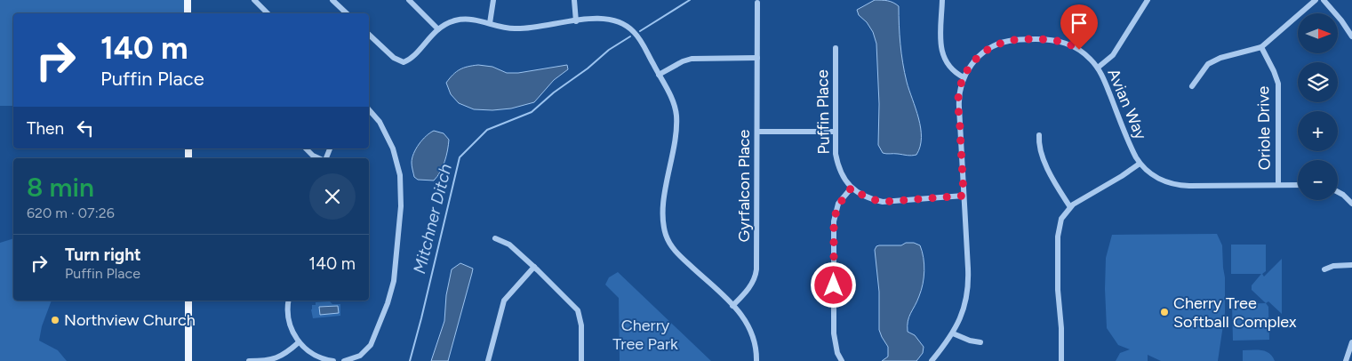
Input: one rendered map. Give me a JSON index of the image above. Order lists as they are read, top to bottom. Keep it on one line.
{"streets":{"street":["Avian Way","Puffin Place","Oriole Drive","Gyrfalcon Place"]},"crossings":[["Avian Way","Puffin Place"],["Avian Way","Oriole Drive"]],"water":["Mitchner Ditch"],"parks":["Cherry Tree Park"],"places":["Cherry Tree Softball Complex","Northview Church"],"north":"right","page":{"map_buttons":["+","−"],"turn":["140 m","Puffin Place"],"then":"Then","heading":["8 min","620 m · 07:26"],"list":[{"name":"Turn right","note":"Puffin Place","value":"140 m"}]}}
